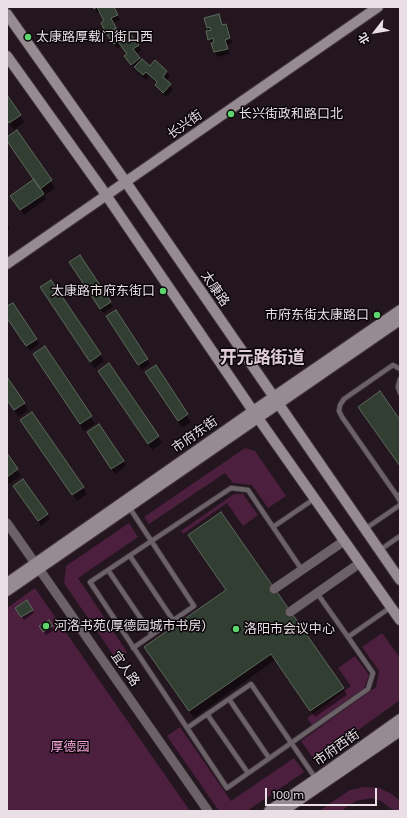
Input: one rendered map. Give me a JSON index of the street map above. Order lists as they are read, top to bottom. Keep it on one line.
{"streets":{"main road":["长兴街","太康路","市府东街","市府西街"],"street":["宜人路"]},"crossings":[["长兴街","太康路"],["太康路","市府东街"],["市府东街","宜人路"]],"districts":["开元路街道"],"parks":["厚德园"],"places":["太康路厚载门街口西","长兴街政和路口北","太康路市府东街口","市府东街太康路口","河洛书苑(厚德园城市书房)","洛阳市会议中心"],"scale_bar":"100 m","north":"bottom left"}
